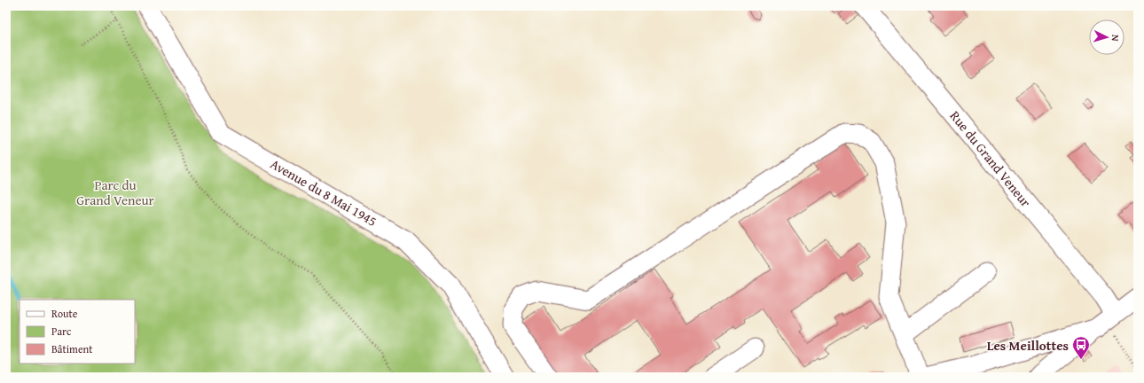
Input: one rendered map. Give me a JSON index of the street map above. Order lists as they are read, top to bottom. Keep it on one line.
{"streets":{"street":["Rue du Grand Veneur","Avenue du 8 Mai 1945"]},"parks":["Parc du Grand Veneur"],"places":{"bus stop":["Les Meillottes"]},"legend":["Route","Parc","Bâtiment"],"north":"right"}
